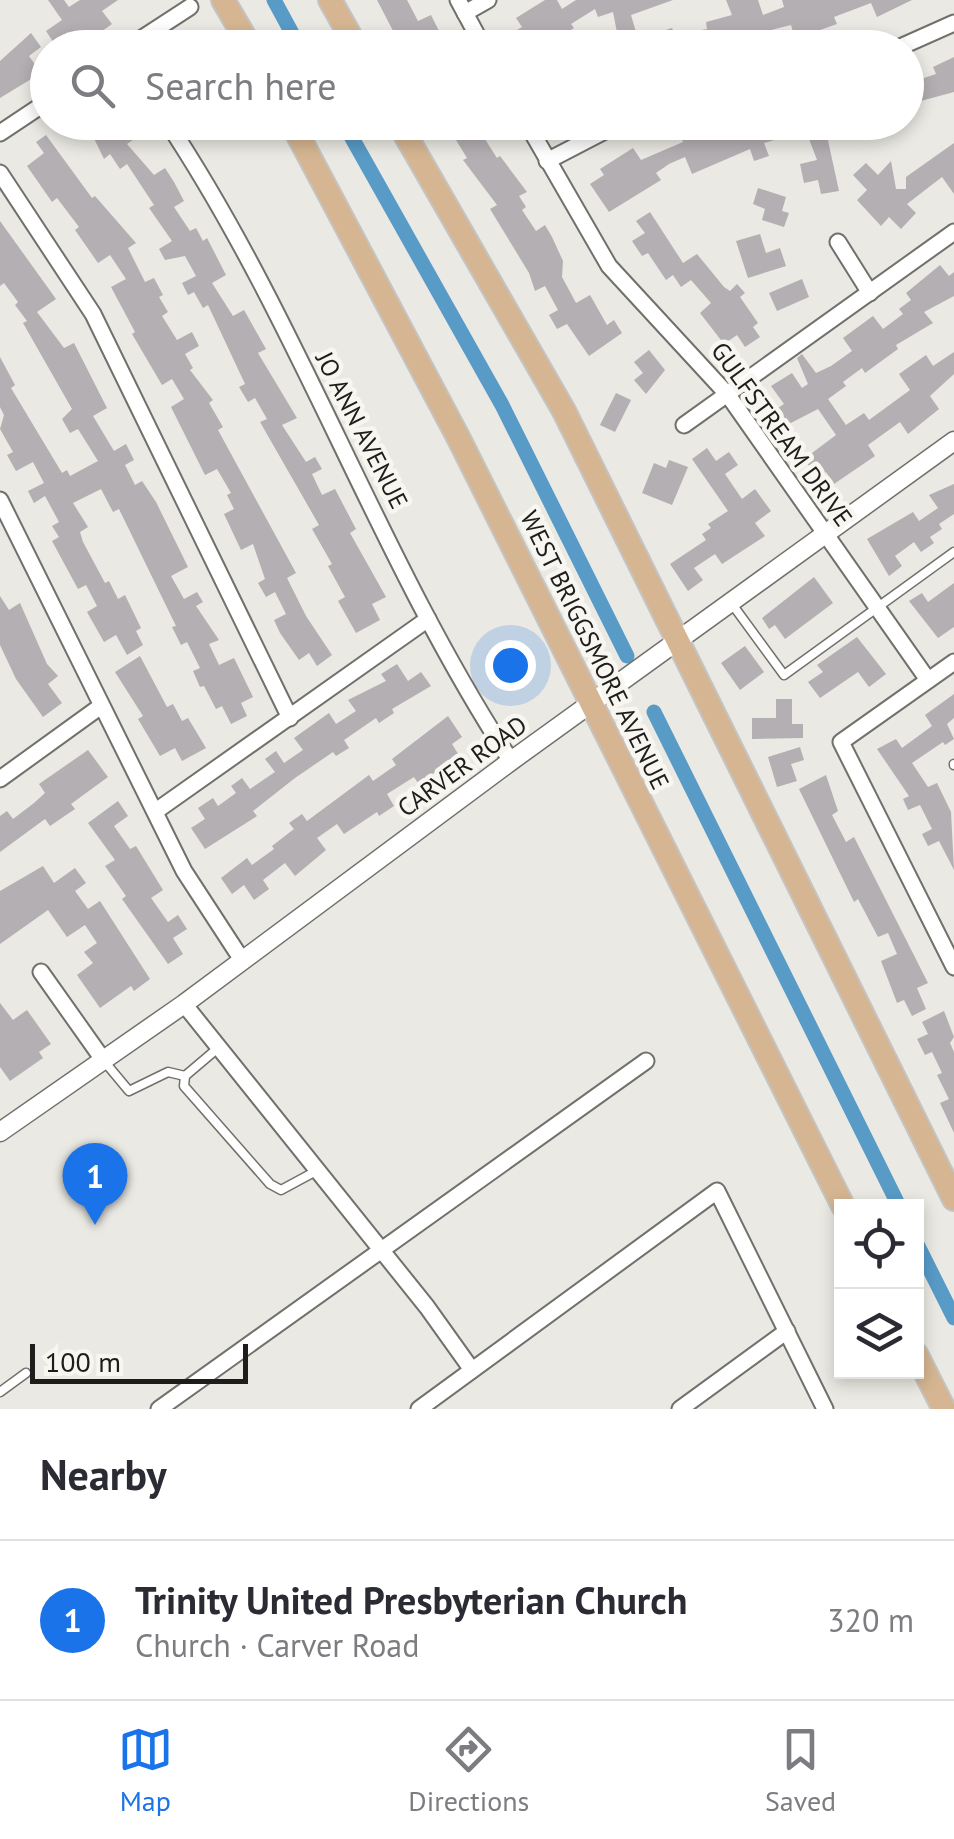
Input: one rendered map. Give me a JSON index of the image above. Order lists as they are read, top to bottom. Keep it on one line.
{"streets":{"main road":["WEST BRIGGSMORE AVENUE"],"street":["JO ANN AVENUE","GULFSTREAM DRIVE","CARVER ROAD"]},"crossings":[["JO ANN AVENUE","CARVER ROAD"],["GULFSTREAM DRIVE","CARVER ROAD"],["WEST BRIGGSMORE AVENUE","CARVER ROAD"]],"scale_bar":"100 m","page":{"search":"Search here","pins":"1","scale":"100 m","heading":"Nearby","list":[{"mark":"1","name":"Trinity United Presbyterian Church","note":"Church · Carver Road","value":"320 m"}],"nav":["Map","Directions","Saved"]}}
